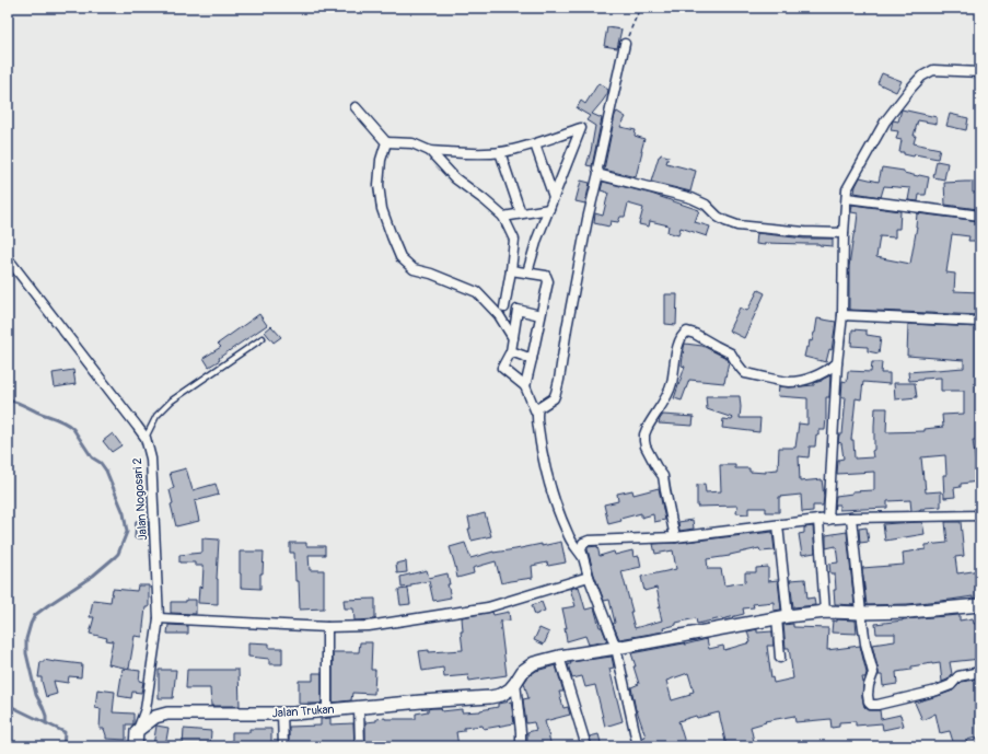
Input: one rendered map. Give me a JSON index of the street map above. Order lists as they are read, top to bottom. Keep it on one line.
{"streets":{"street":["Jalan Nogosari 2","Jalan Trukan"]},"crossings":[["Jalan Nogosari 2","Jalan Trukan"]]}
